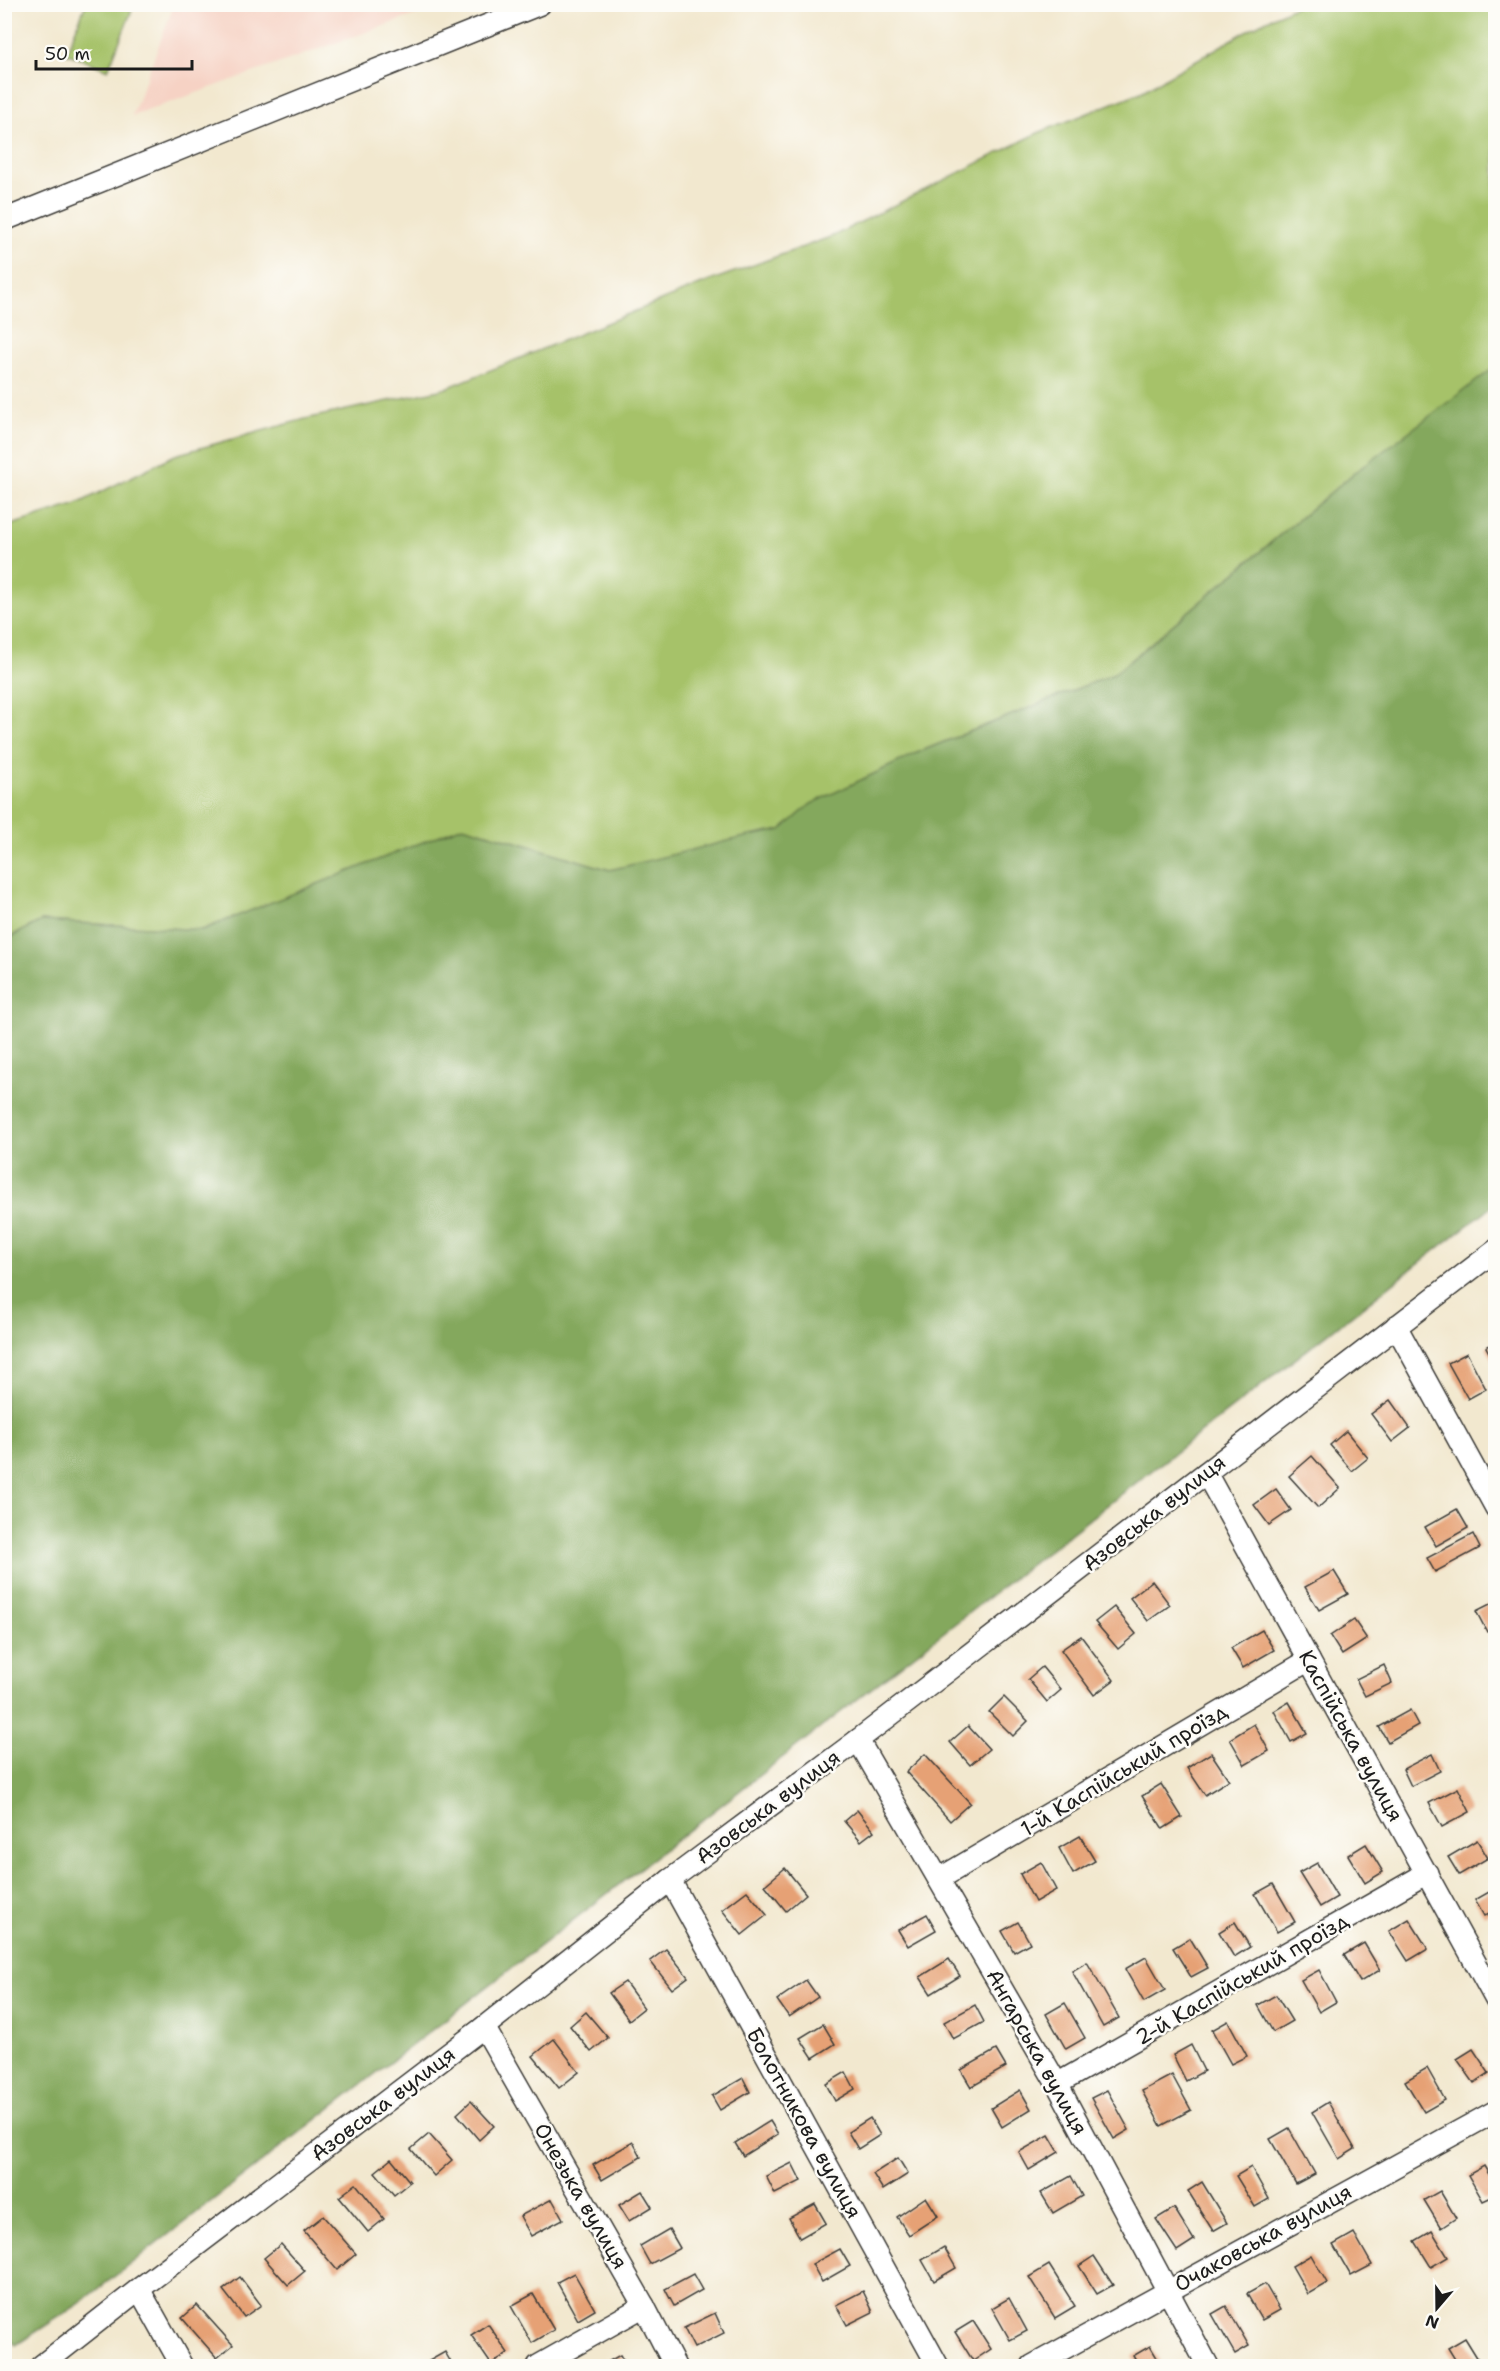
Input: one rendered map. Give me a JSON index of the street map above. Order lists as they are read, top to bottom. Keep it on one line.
{"streets":{"street":["Азовська вулиця","Каспійська вулиця","1-й Каспійський проїзд","2-й Каспійський проїзд","Ангарська вулиця","Болотникова вулиця","Онезька вулиця","Очаковська вулиця"]},"crossings":[["Азовська вулиця","Каспійська вулиця"],["Азовська вулиця","Ангарська вулиця"],["Азовська вулиця","Болотникова вулиця"],["Азовська вулиця","Онезька вулиця"],["Каспійська вулиця","1-й Каспійський проїзд"],["Каспійська вулиця","2-й Каспійський проїзд"],["1-й Каспійський проїзд","Ангарська вулиця"],["2-й Каспійський проїзд","Ангарська вулиця"],["Ангарська вулиця","Очаковська вулиця"]],"scale_bar":"50 m","north":"bottom"}
